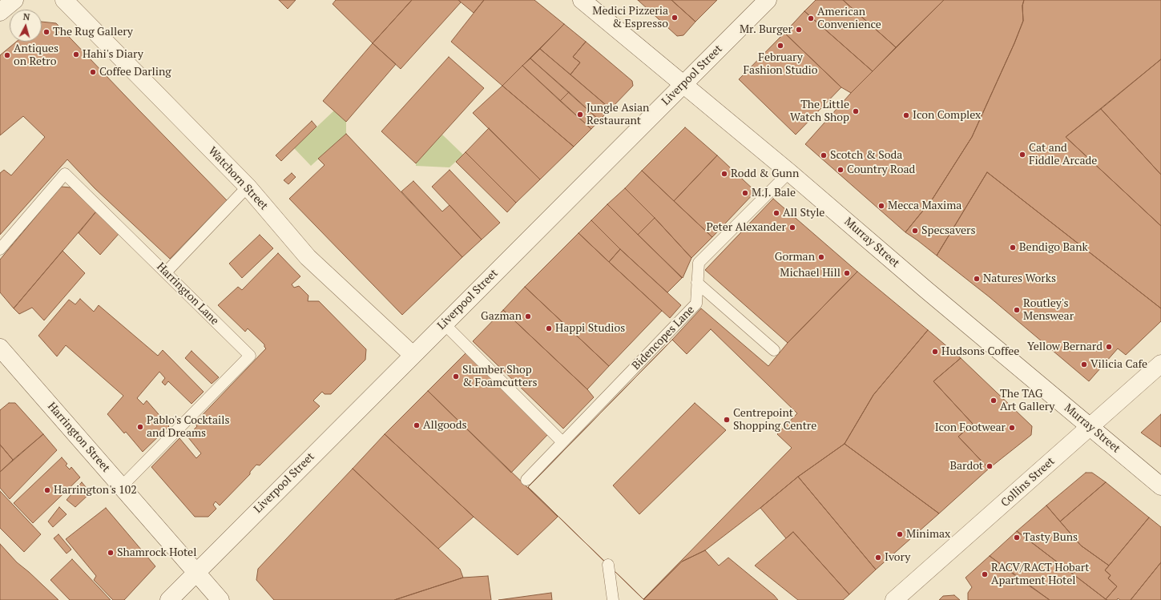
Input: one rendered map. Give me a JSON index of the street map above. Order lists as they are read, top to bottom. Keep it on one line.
{"streets":{"main road":["Liverpool Street","Watchorn Street","Murray Street","Harrington Street","Collins Street"],"lane":["Harrington Lane","Bidencopes Lane"]},"crossings":[["Liverpool Street","Watchorn Street"],["Liverpool Street","Murray Street"],["Liverpool Street","Harrington Street"],["Murray Street","Bidencopes Lane"],["Murray Street","Collins Street"],["Harrington Lane","Harrington Street"]],"places":["Medici Pizzeria & Espresso","American Convenience","Mr. Burger","The Rug Gallery","February Fashion Studio","Hahi's Diary","Antiques on Retro","Coffee Darling","The Little Watch Shop","Jungle Asian Restaurant","Icon Complex","Cat and Fiddle Arcade","Scotch & Soda","Country Road","Rodd & Gunn","M.J. Bale","Mecca Maxima","All Style","Peter Alexander","Specsavers","Bendigo Bank","Gorman","Michael Hill","Natures Works","Routley's Menswear","Gazman","Happi Studios","Yellow Bernard","Hudsons Coffee","Vilicia Cafe","Slumber Shop & Foamcutters","The TAG Art Gallery","Centrepoint Shopping Centre","Allgoods","Pablo's Cocktails and Dreams","Icon Footwear","Bardot","Harrington's 102","Minimax","Tasty Buns","Shamrock Hotel","Ivory","RACV/RACT Hobart Apartment Hotel"],"north":"top"}
